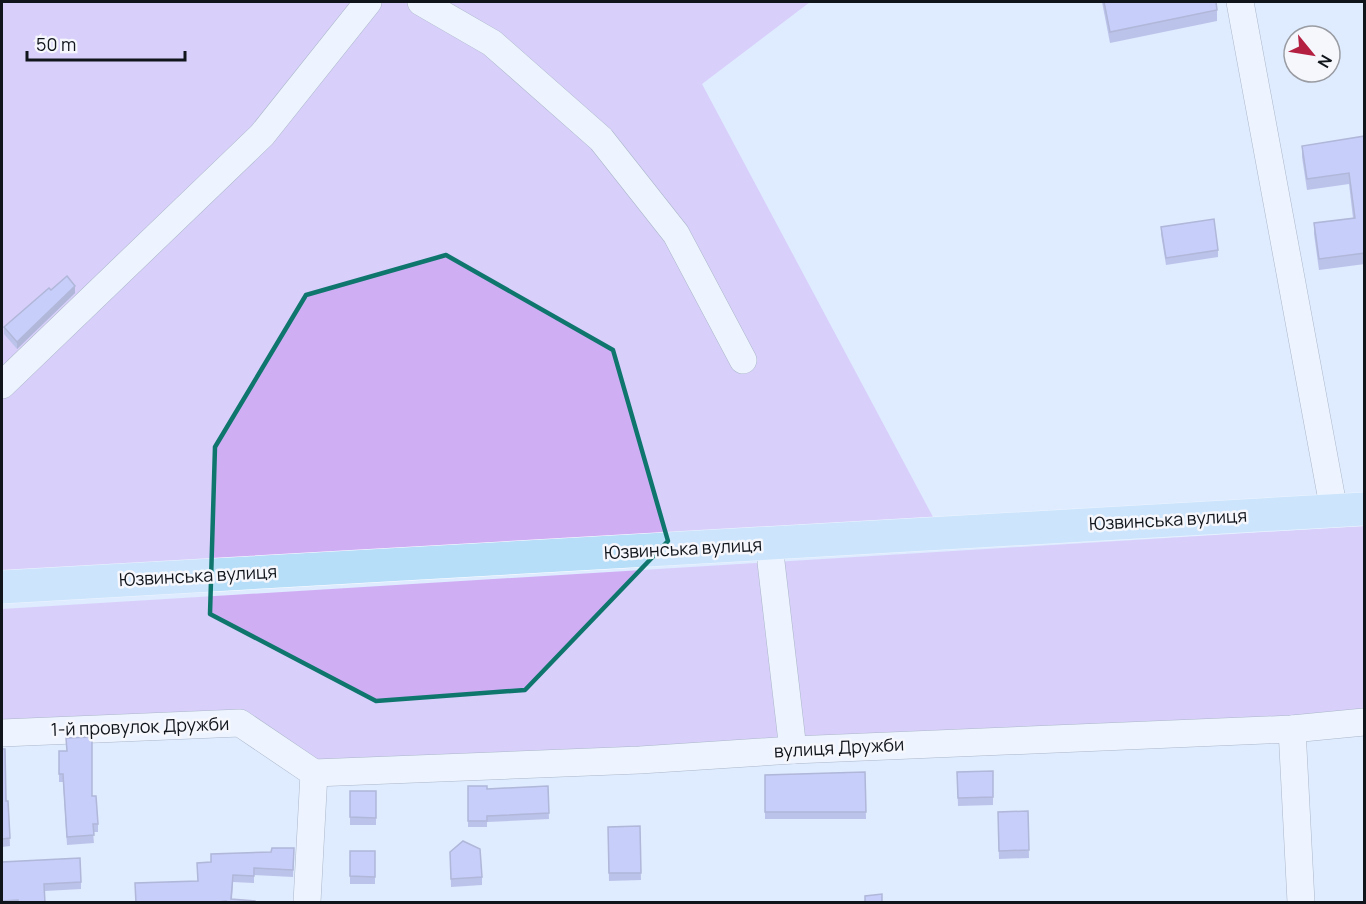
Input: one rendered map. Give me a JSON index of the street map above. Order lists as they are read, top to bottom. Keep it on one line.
{"streets":{"main road":["Юзвинська вулиця"],"street":["1-й провулок Дружби","вулиця Дружби"]},"crossings":[["1-й провулок Дружби","вулиця Дружби"]],"scale_bar":"50 m","north":"bottom right"}
